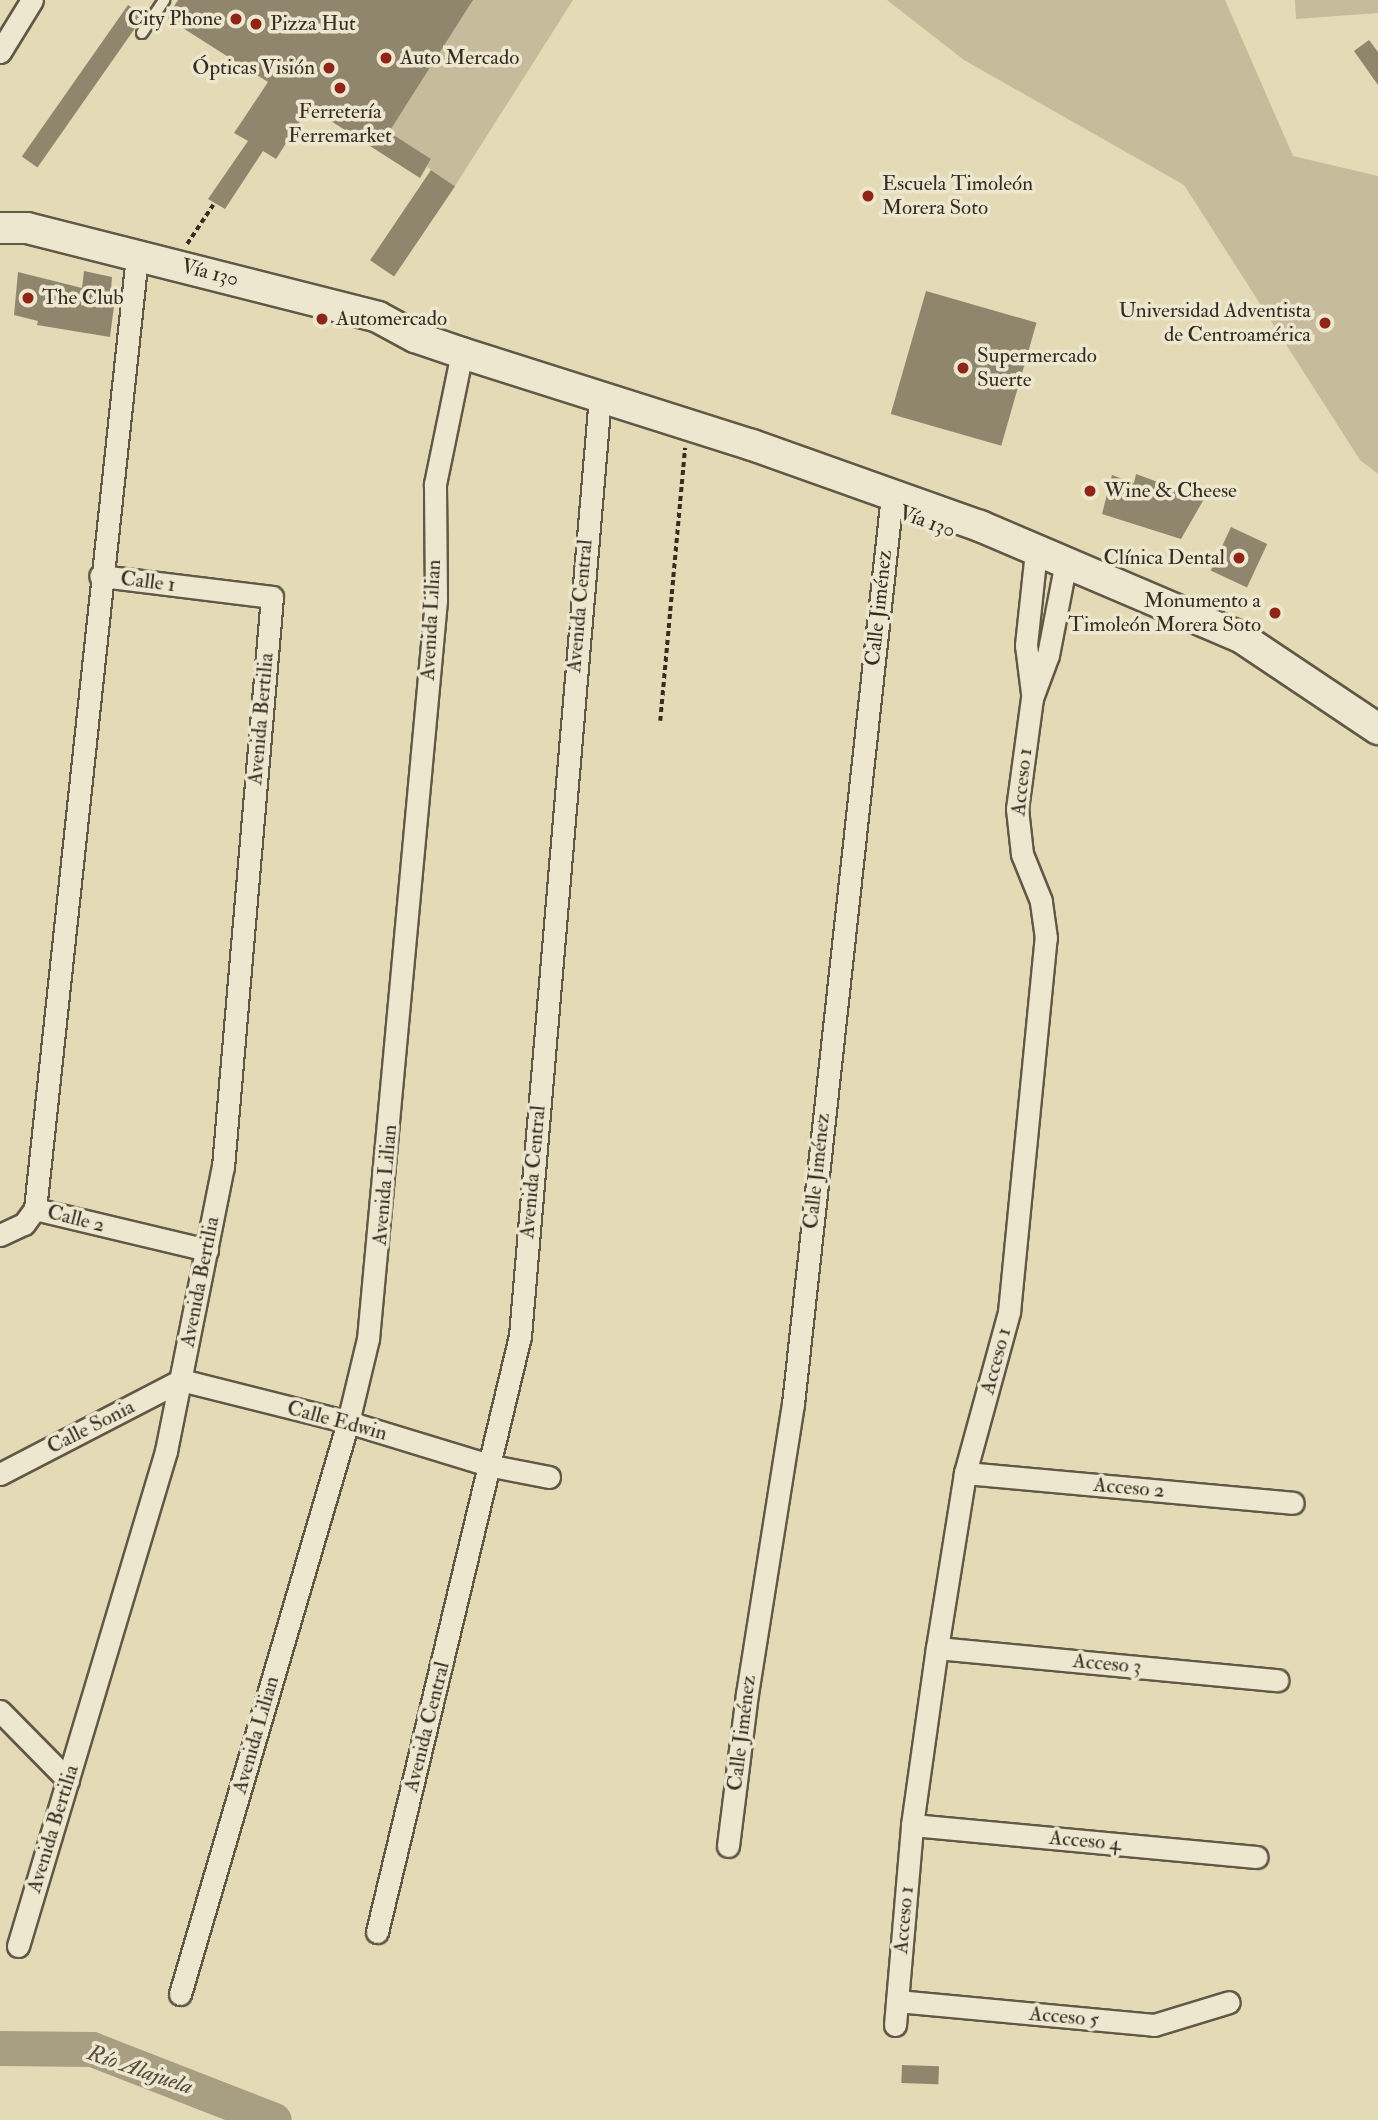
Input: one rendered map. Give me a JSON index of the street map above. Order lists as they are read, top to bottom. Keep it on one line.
{"streets":{"main road":["Vía 130"],"street":["Calle 1","Avenida Central","Calle Jiménez","Avenida Lilian","Avenida Bertilia","Acceso 1","Calle 2","Calle Edwin","Calle Sonia","Acceso 2","Acceso 3","Acceso 4","Acceso 5"]},"crossings":[["Vía 130","Avenida Central"],["Vía 130","Calle Jiménez"],["Vía 130","Avenida Lilian"],["Vía 130","Acceso 1"],["Calle 1","Avenida Bertilia"],["Avenida Central","Calle Edwin"],["Avenida Lilian","Calle Edwin"],["Avenida Bertilia","Calle 2"],["Avenida Bertilia","Calle Edwin"],["Avenida Bertilia","Calle Sonia"],["Acceso 1","Acceso 2"],["Acceso 1","Acceso 3"],["Acceso 1","Acceso 4"],["Acceso 1","Acceso 5"],["Calle Edwin","Calle Sonia"]],"water":["Río Alajuela"],"places":["City Phone","Pizza Hut","Auto Mercado","Ópticas Visión","Ferretería Ferremarket","Escuela Timoleón Morera Soto","The Club","Automercado","Universidad Adventista de Centroamérica","Supermercado Suerte","Wine & Cheese","Clínica Dental","Monumento a Timoleón Morera Soto"]}
